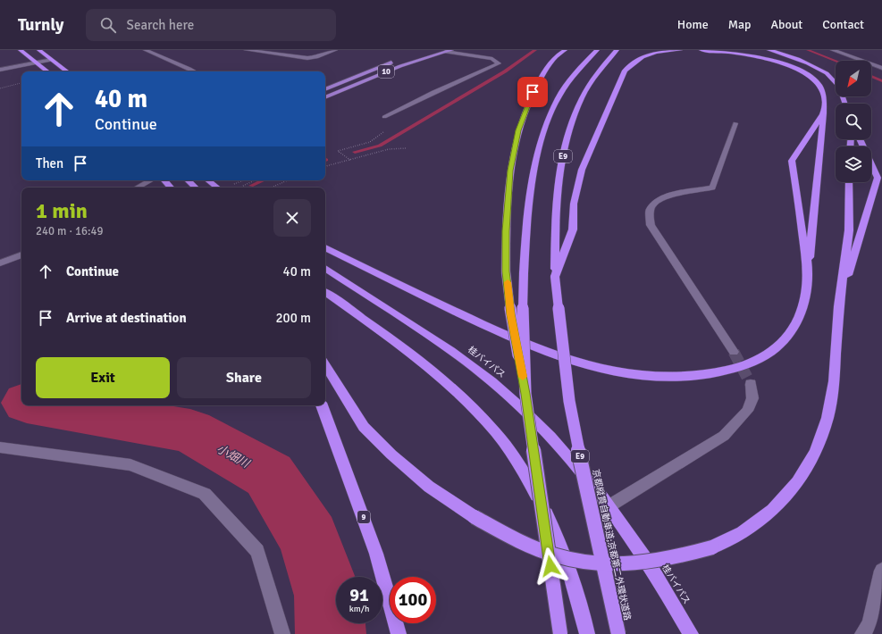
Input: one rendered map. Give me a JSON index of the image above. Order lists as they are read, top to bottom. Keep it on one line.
{"streets":{"highway":["E9","桂バイパス","9","京都縦貫自動車道;京都第二外環状道路"],"main road":["10"]},"water":["小畑川"],"north":"bottom left","page":{"header":"Turnly","search":"Search here","nav":["Home","Map","About","Contact"],"turn":["40 m","Continue"],"then":"Then","heading":["1 min","240 m · 16:49"],"list":[{"name":"Continue","value":"40 m"},{"name":"Arrive at destination","value":"200 m"}],"buttons":["Exit","Share"],"speed":"91 km/h","limit":"100"}}
